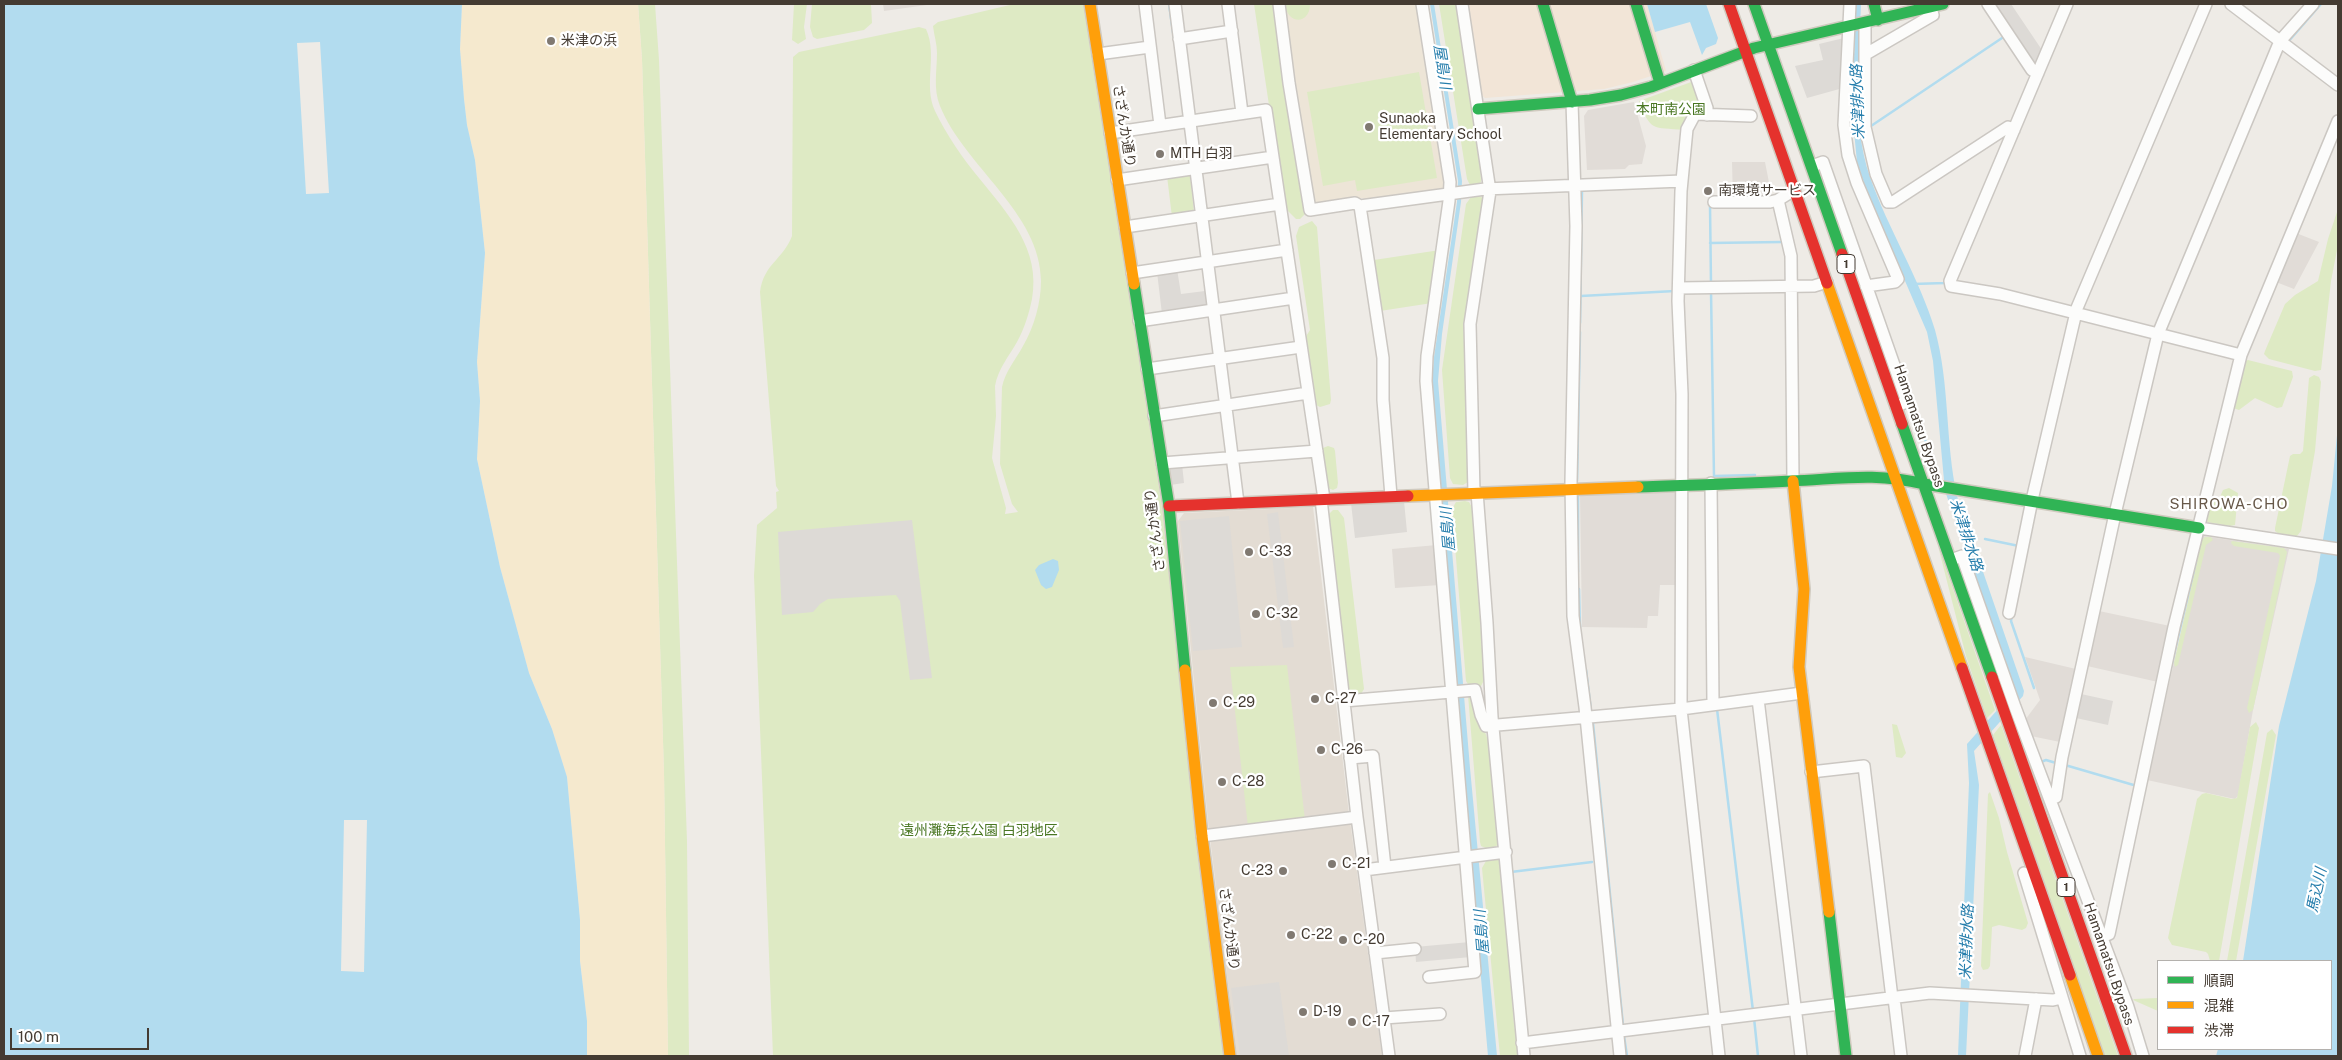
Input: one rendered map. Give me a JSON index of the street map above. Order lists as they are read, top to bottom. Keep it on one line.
{"streets":{"main road":["さざんか通り","1","Hamamatsu Bypass"]},"districts":["SHIROWA-CHO"],"water":["屋島川","米津排水路","馬込川"],"parks":["本町南公園","遠州灘海浜公園 白羽地区"],"places":["米津の浜","Sunaoka Elementary School","MTH 白羽","南環境サービス","C-33","C-32","C-27","C-29","C-26","C-28","C-21","C-23","C-22","C-20","D-19","C-17"],"legend":["順調","混雑","渋滞"],"scale_bar":"100 m"}
